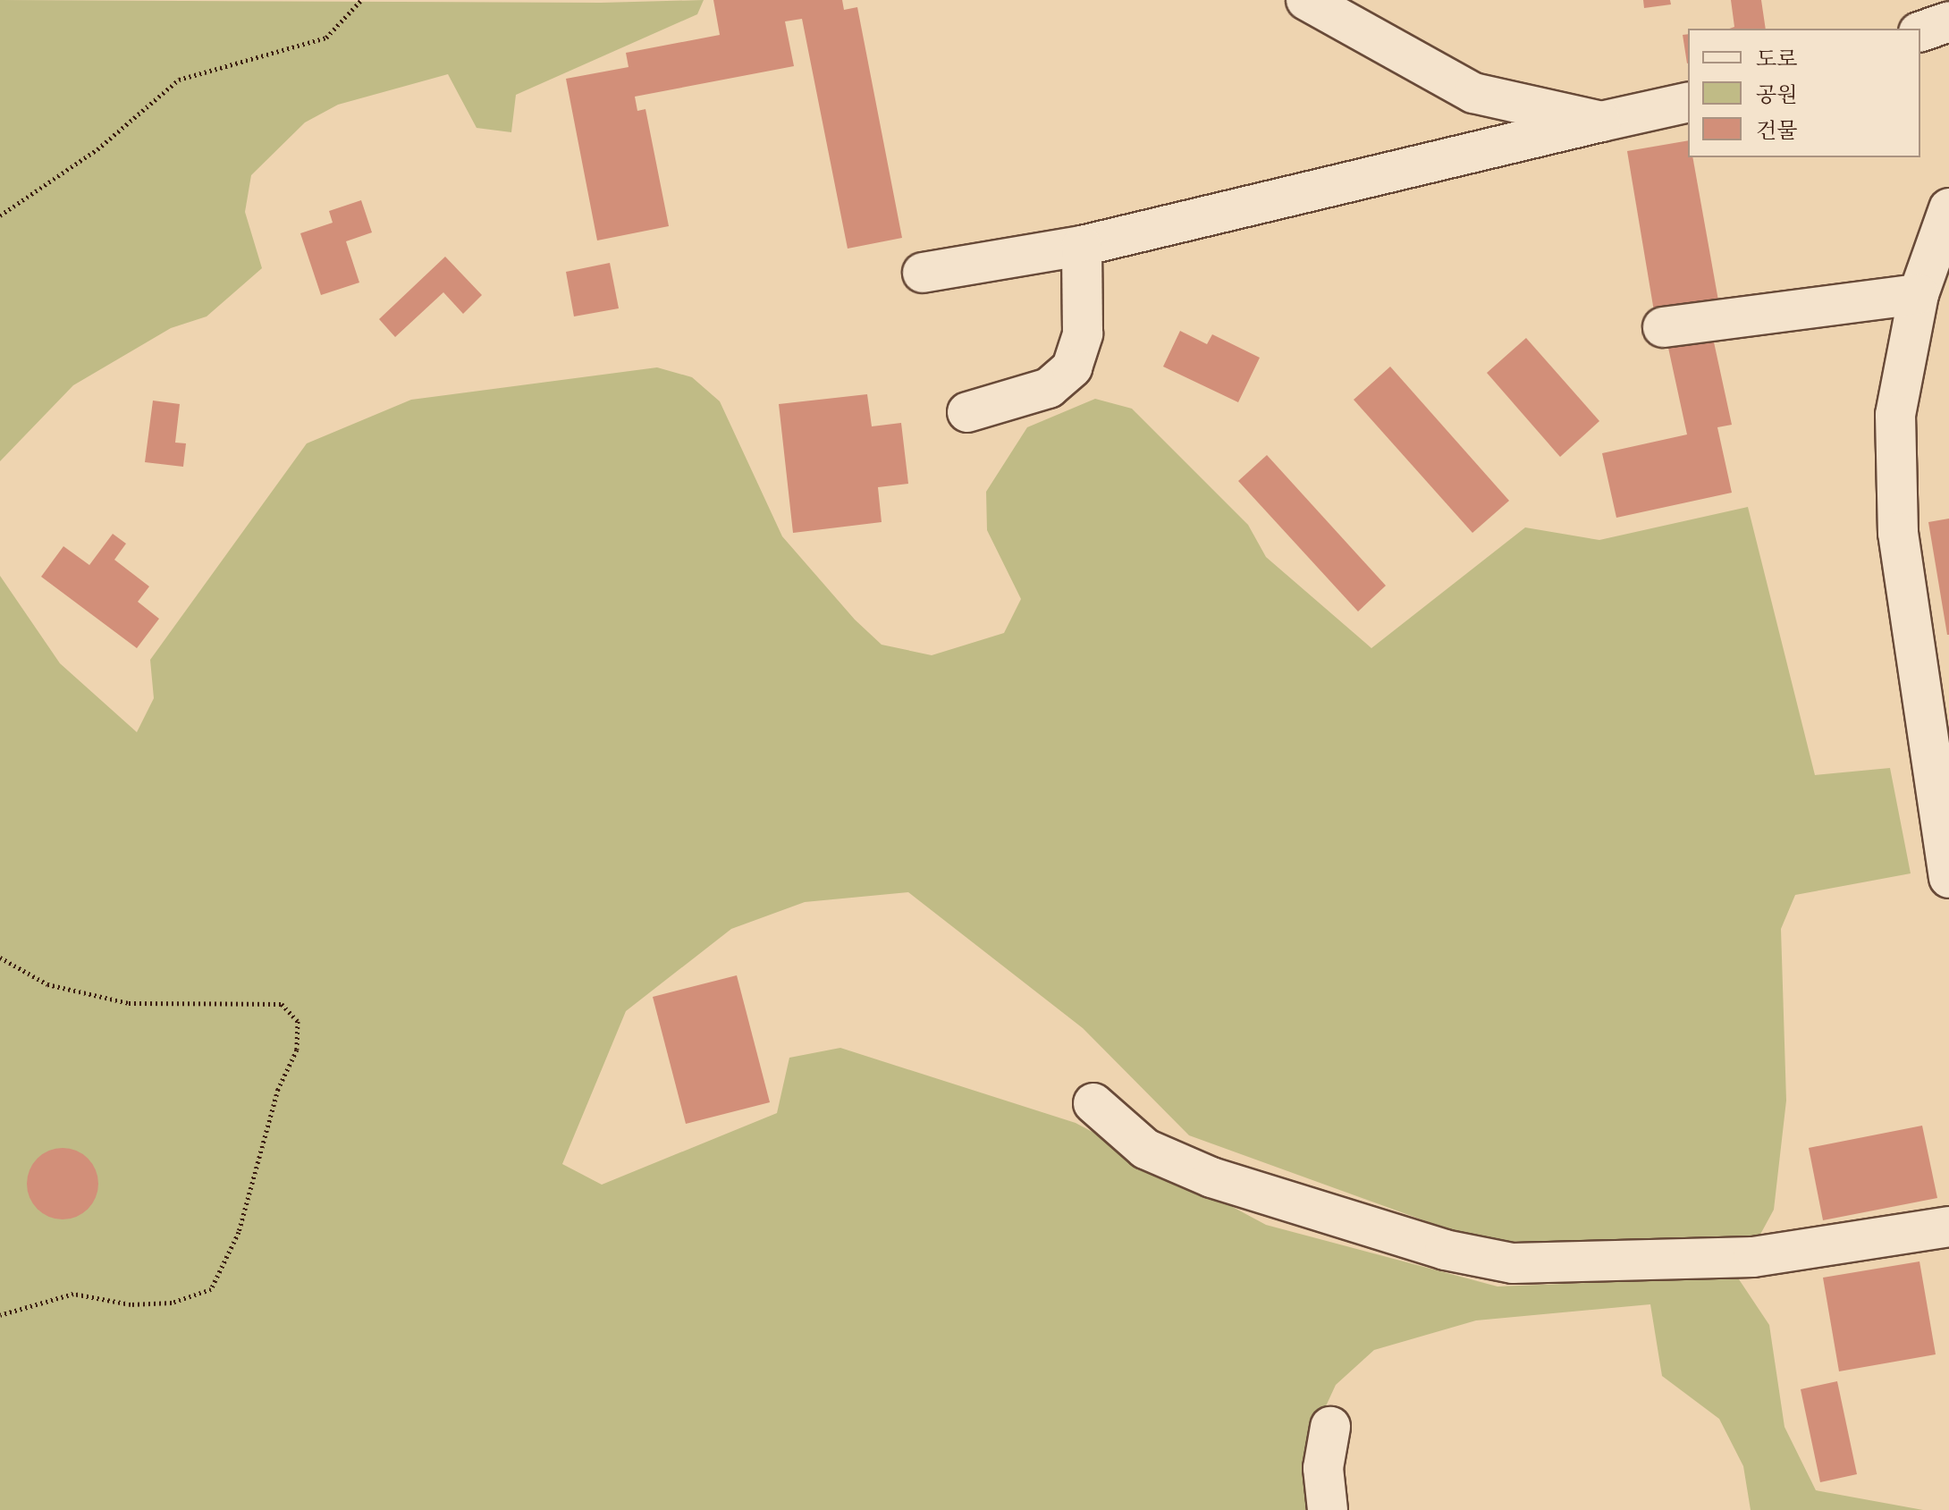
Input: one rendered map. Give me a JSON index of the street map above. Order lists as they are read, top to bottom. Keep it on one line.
{"legend":["도로","공원","건물"]}
